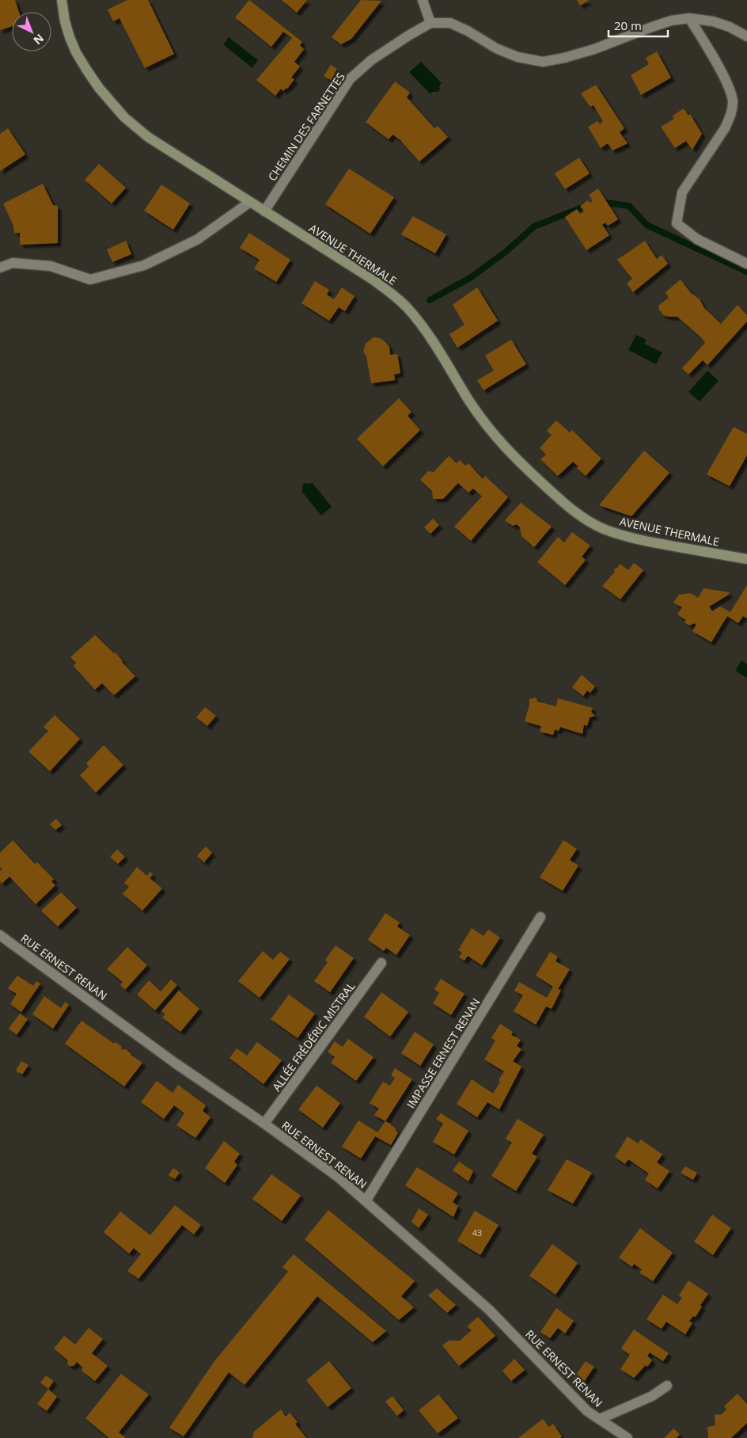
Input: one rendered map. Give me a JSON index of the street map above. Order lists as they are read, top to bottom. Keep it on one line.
{"streets":{"main road":["AVENUE THERMALE"],"street":["CHEMIN DES FARNETTES","RUE ERNEST RENAN","ALLÉE FRÉDÉRIC MISTRAL","IMPASSE ERNEST RENAN"]},"crossings":[["CHEMIN DES FARNETTES","AVENUE THERMALE"],["RUE ERNEST RENAN","ALLÉE FRÉDÉRIC MISTRAL"],["RUE ERNEST RENAN","IMPASSE ERNEST RENAN"]],"house_numbers":["43"],"scale_bar":"20 m","north":"bottom right"}
